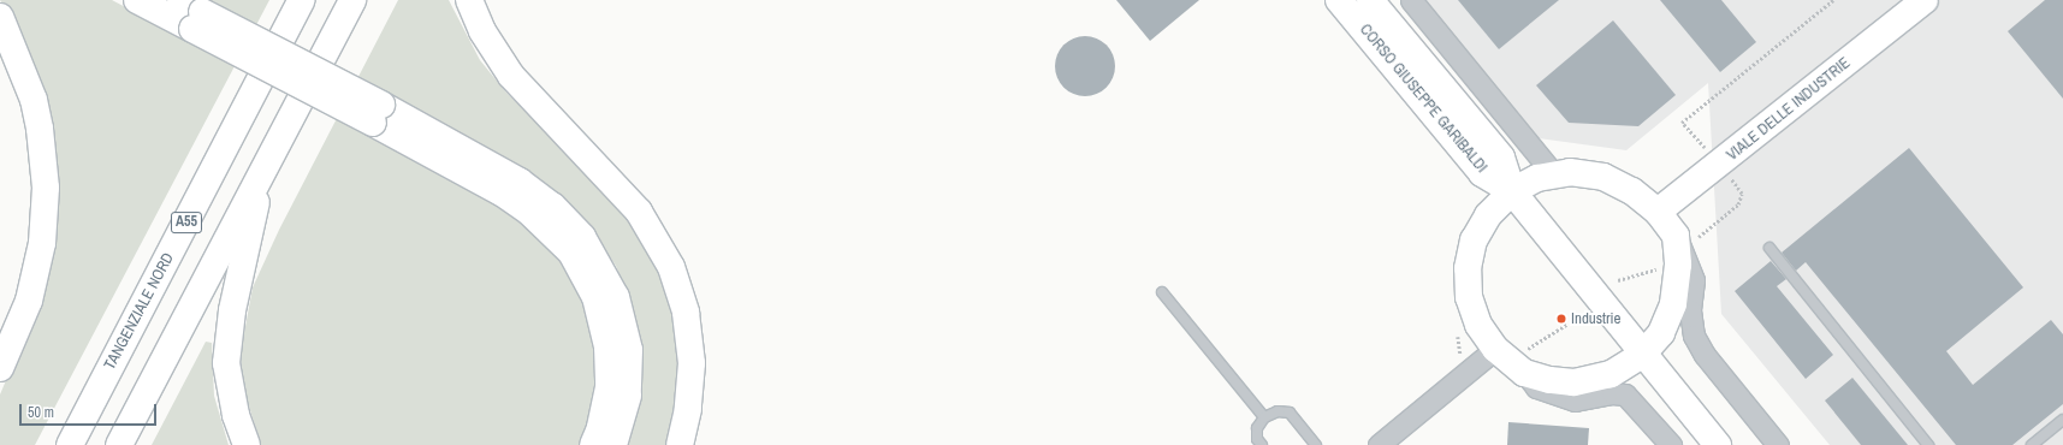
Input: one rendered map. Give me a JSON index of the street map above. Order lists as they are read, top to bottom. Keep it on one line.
{"streets":{"main road":["CORSO GIUSEPPE GARIBALDI","VIALE DELLE INDUSTRIE","A55","TANGENZIALE NORD"]},"places":["Industrie"],"scale_bar":"50 m"}
